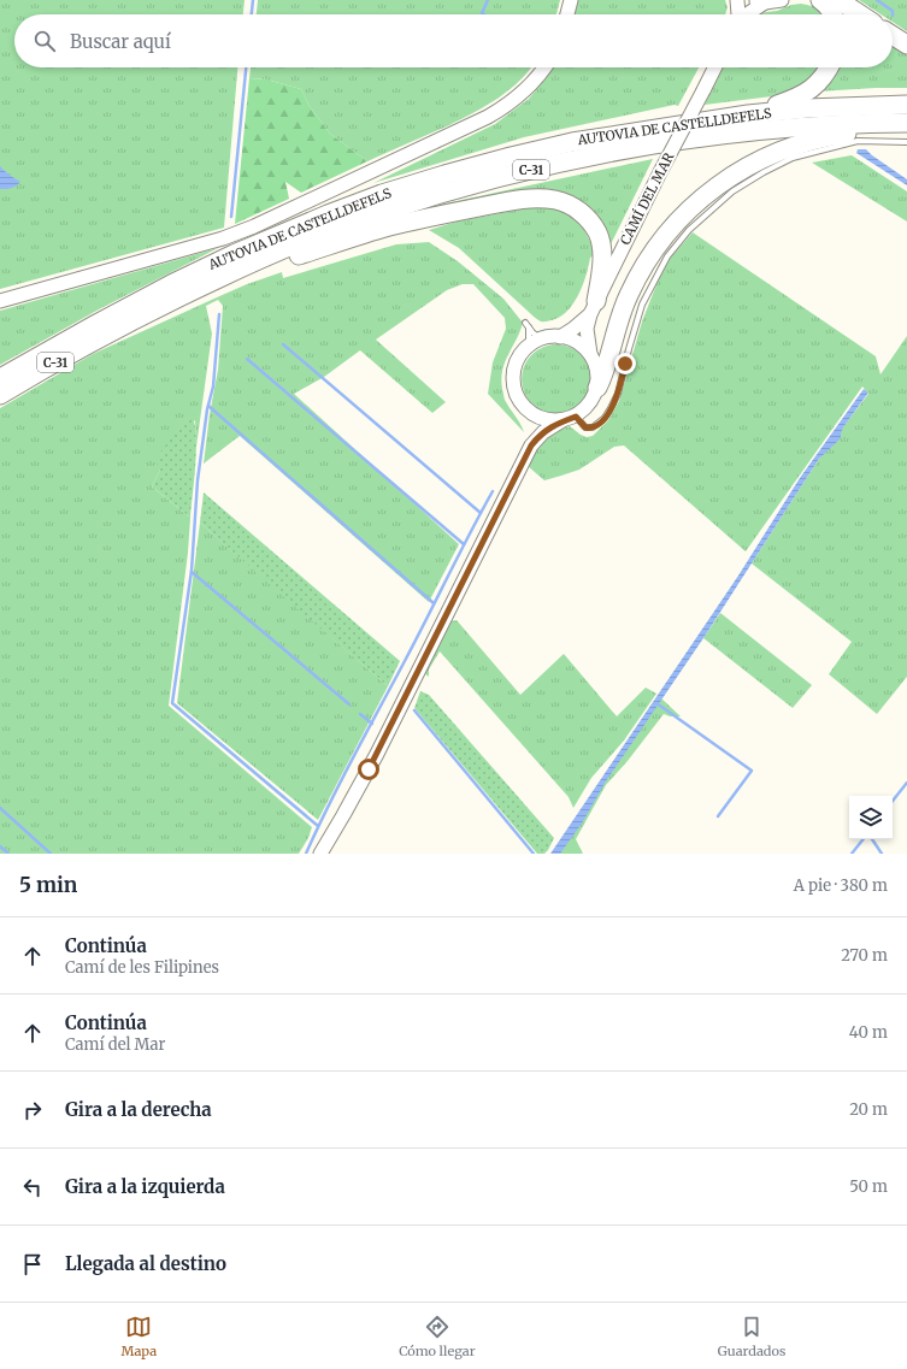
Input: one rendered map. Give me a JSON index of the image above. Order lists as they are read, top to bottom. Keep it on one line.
{"streets":{"highway":["AUTOVIA DE CASTELLDEFELS","C-31"],"main road":["CAMÍ DEL MAR"]},"page":{"search":"Buscar aquí","heading":["5 min","A pie · 380 m"],"list":[["Continúa","Camí de les Filipines","270 m"],["Continúa","Camí del Mar","40 m"],["Gira a la derecha","20 m"],["Gira a la izquierda","50 m"],"Llegada al destino"],"nav":["Mapa","Cómo llegar","Guardados"]}}
